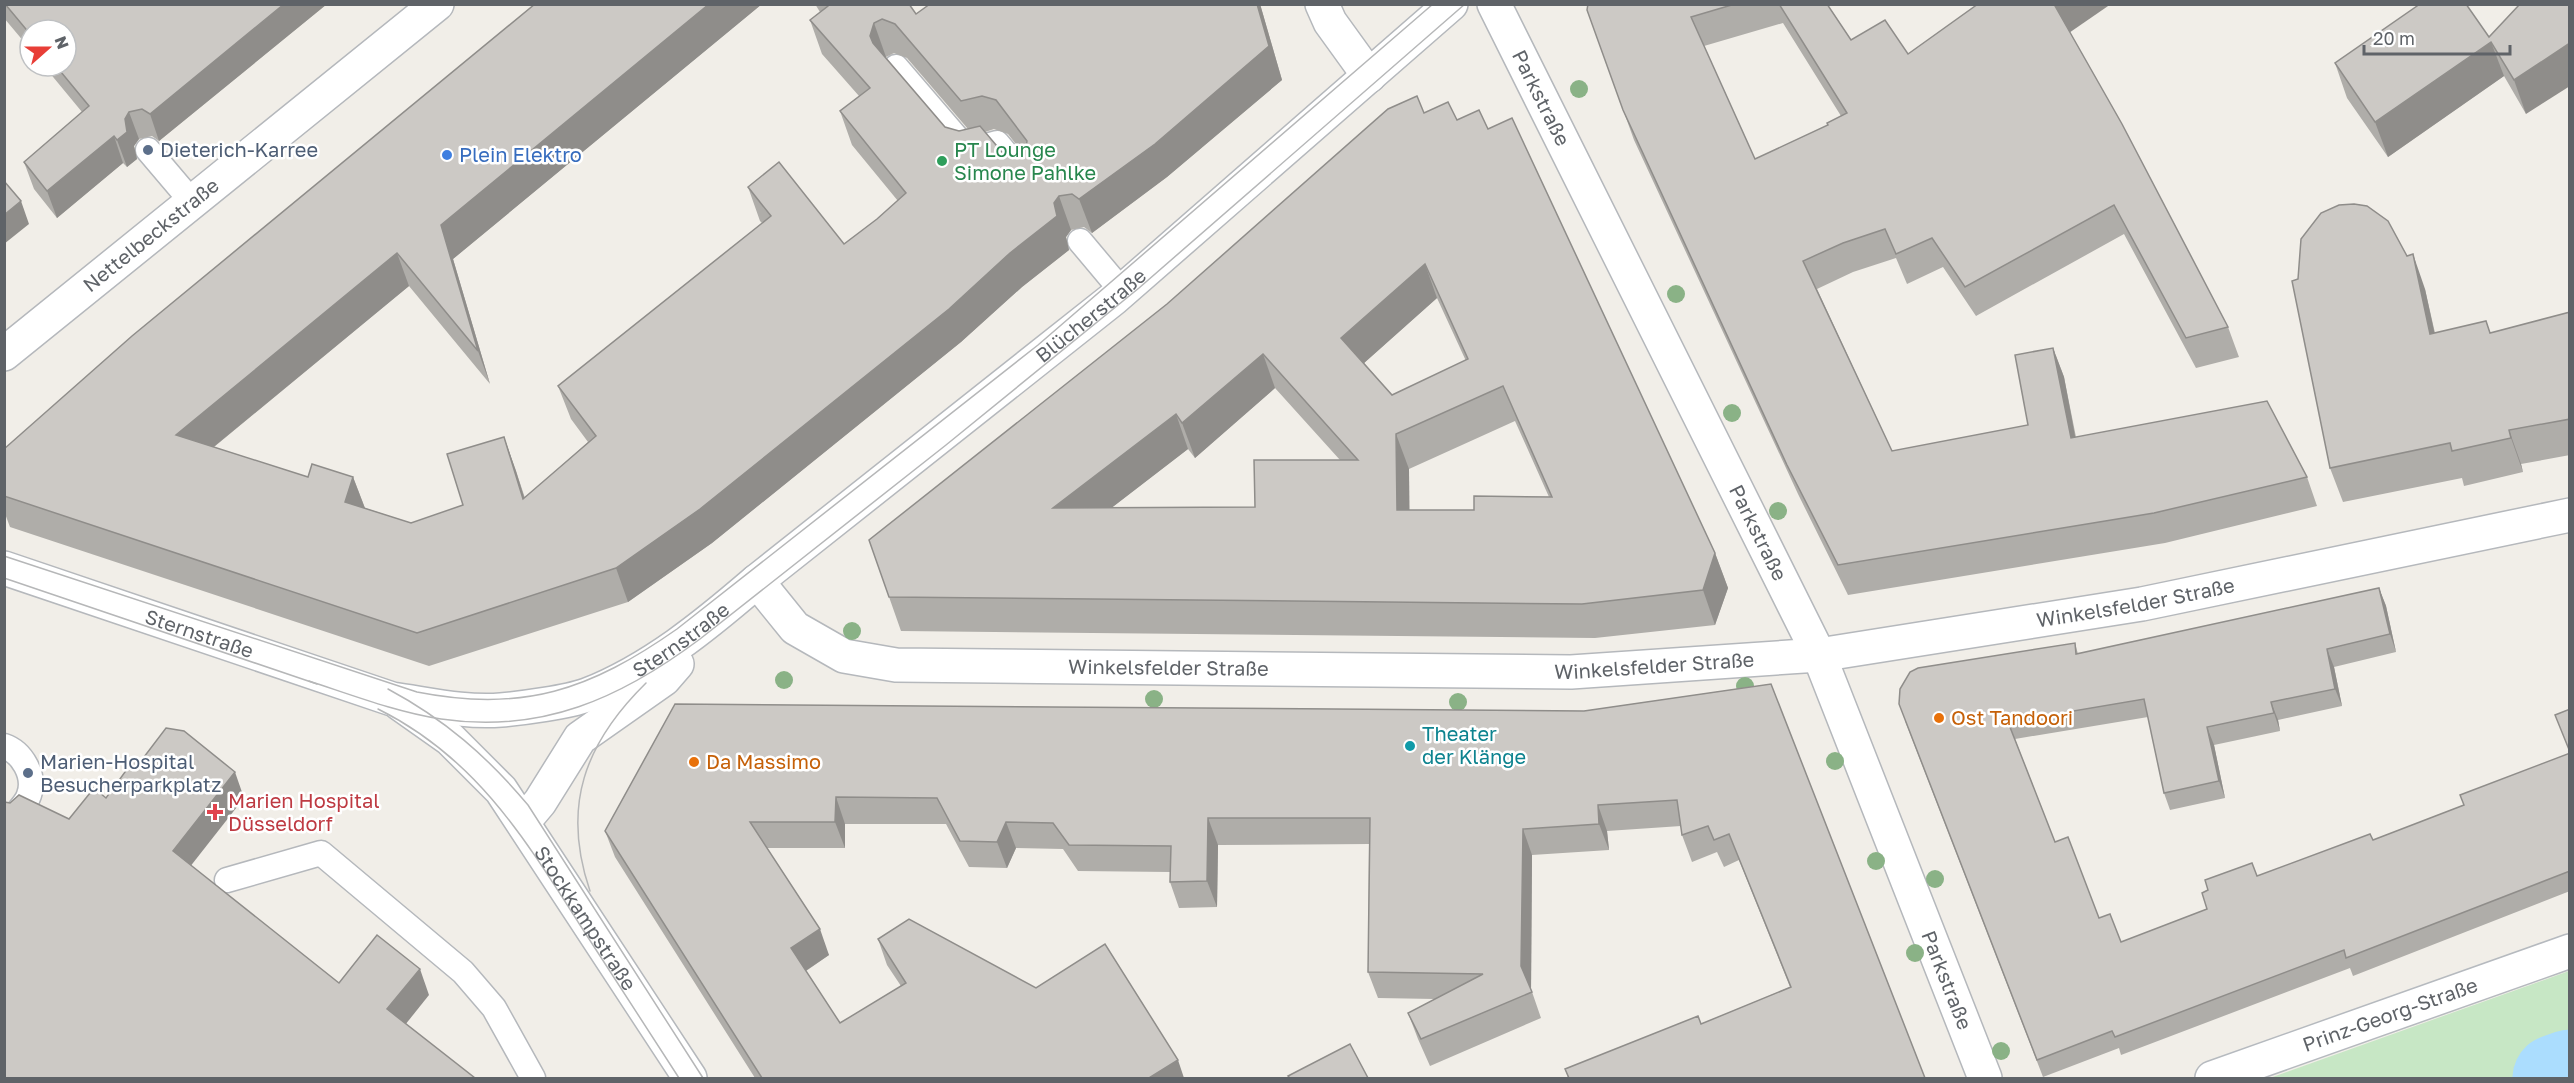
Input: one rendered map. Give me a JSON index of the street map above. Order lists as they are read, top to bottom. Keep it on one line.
{"streets":{"street":["Parkstraße","Nettelbeckstraße","Blücherstraße","Winkelsfelder Straße","Sternstraße","Stockkampstraße","Prinz-Georg-Straße"]},"crossings":[["Parkstraße","Winkelsfelder Straße"],["Blücherstraße","Winkelsfelder Straße"],["Blücherstraße","Sternstraße"],["Sternstraße","Stockkampstraße"]],"places":{"other":["Dieterich-Karree","Plein Elektro","PT Lounge Simone Pahlke","Ost Tandoori","Theater der Klänge","Da Massimo","Marien-Hospital Besucherparkplatz"],"health":["Marien Hospital Düsseldorf"]},"scale_bar":"20 m","north":"right"}
